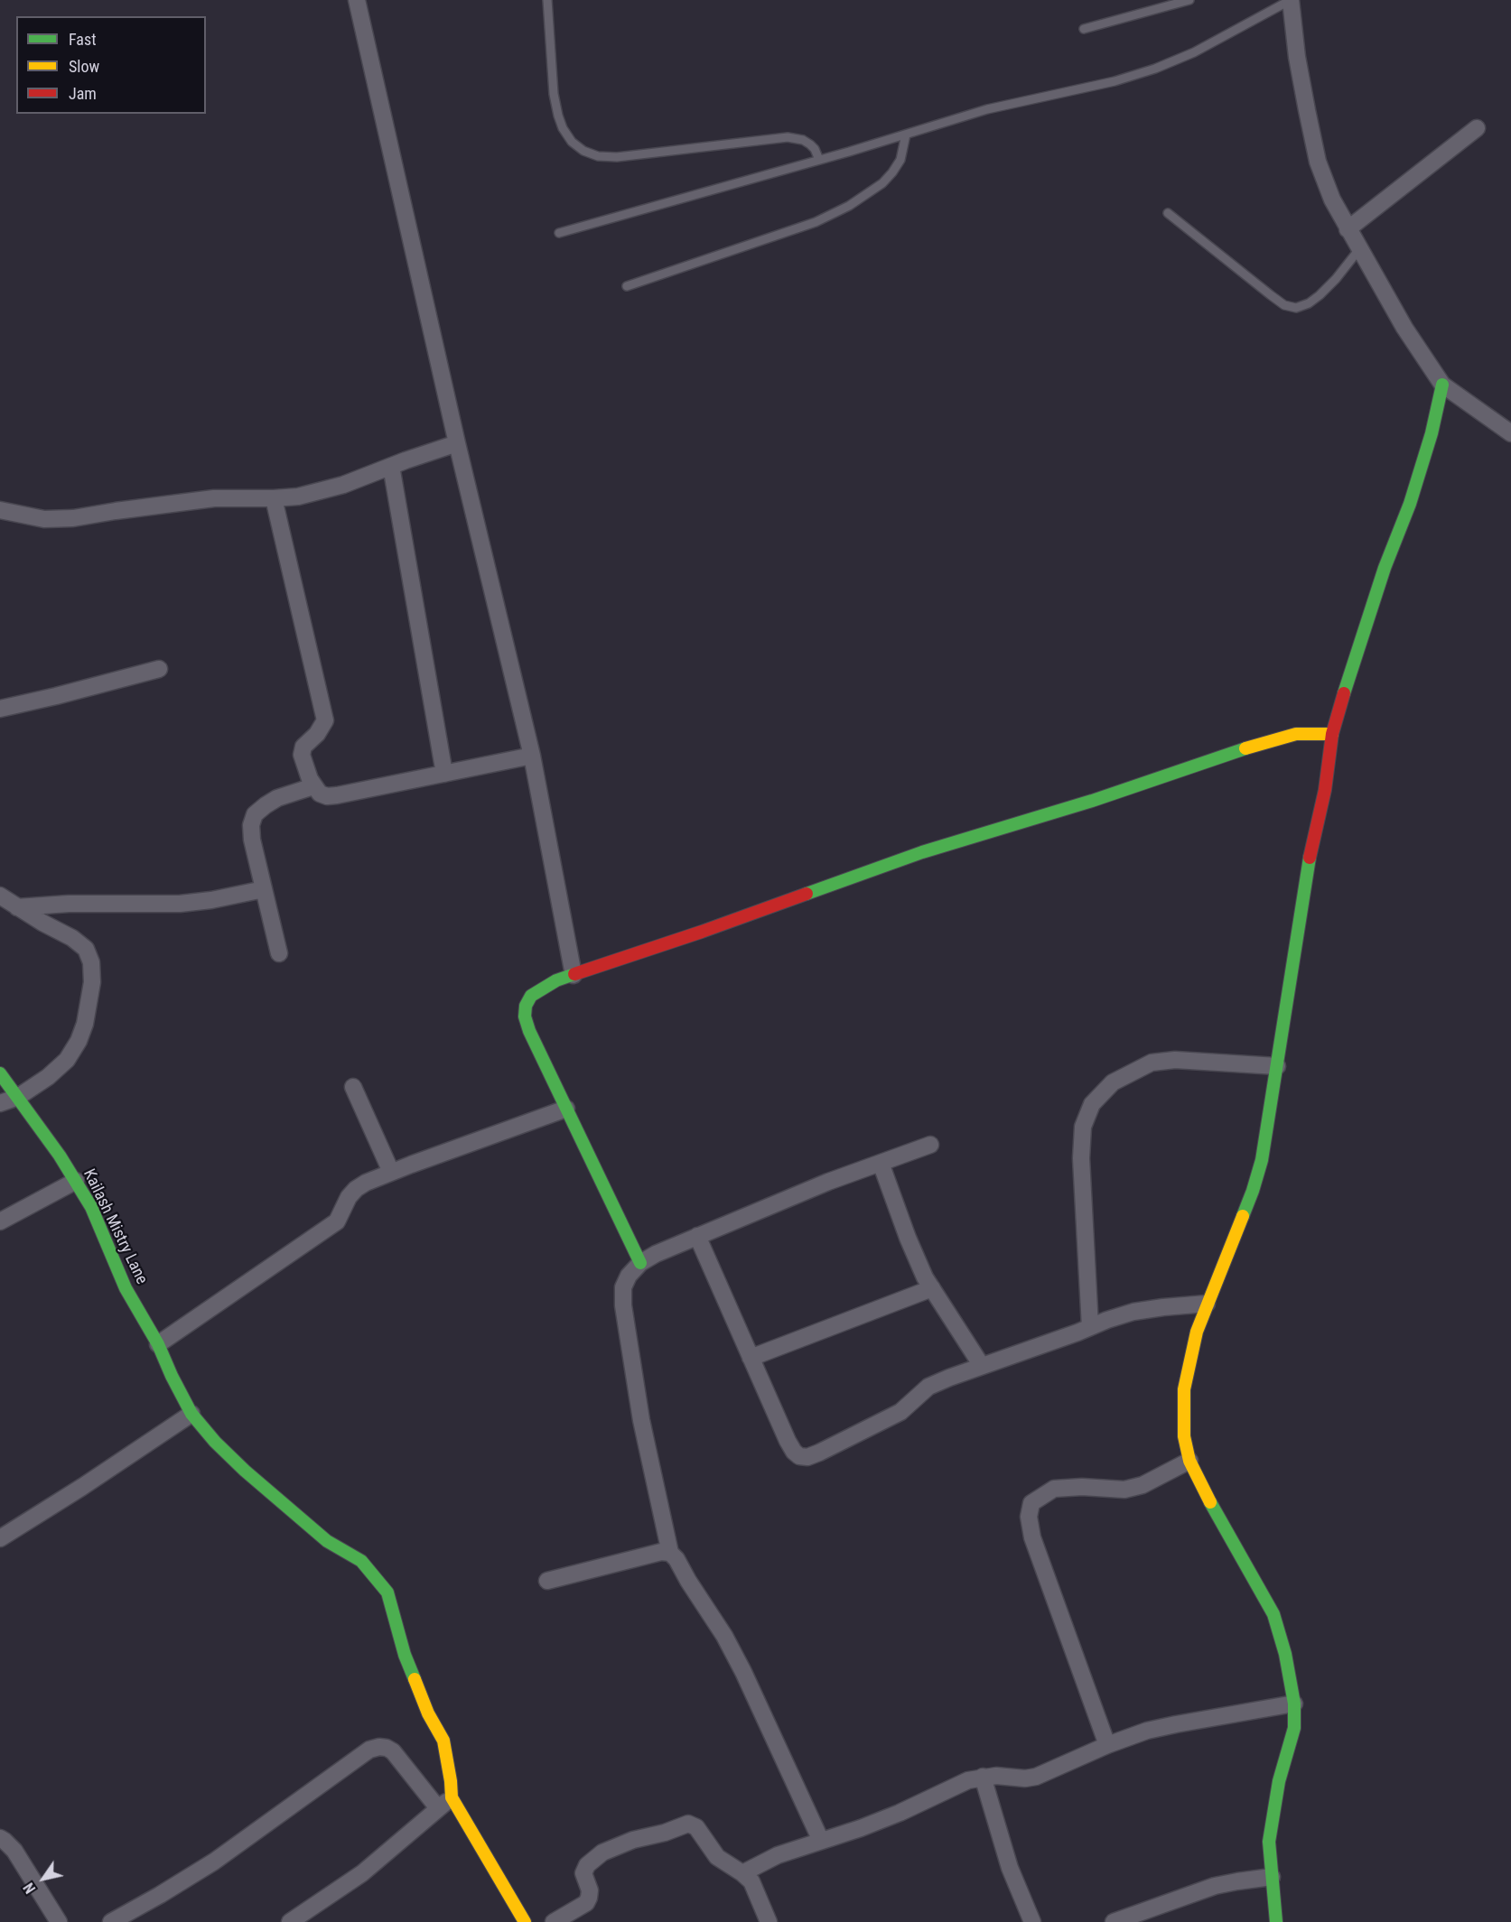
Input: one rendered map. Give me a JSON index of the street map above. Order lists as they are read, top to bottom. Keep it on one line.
{"streets":{"street":["Kailash Mistry Lane"]},"legend":["Fast","Slow","Jam"],"north":"bottom left"}
